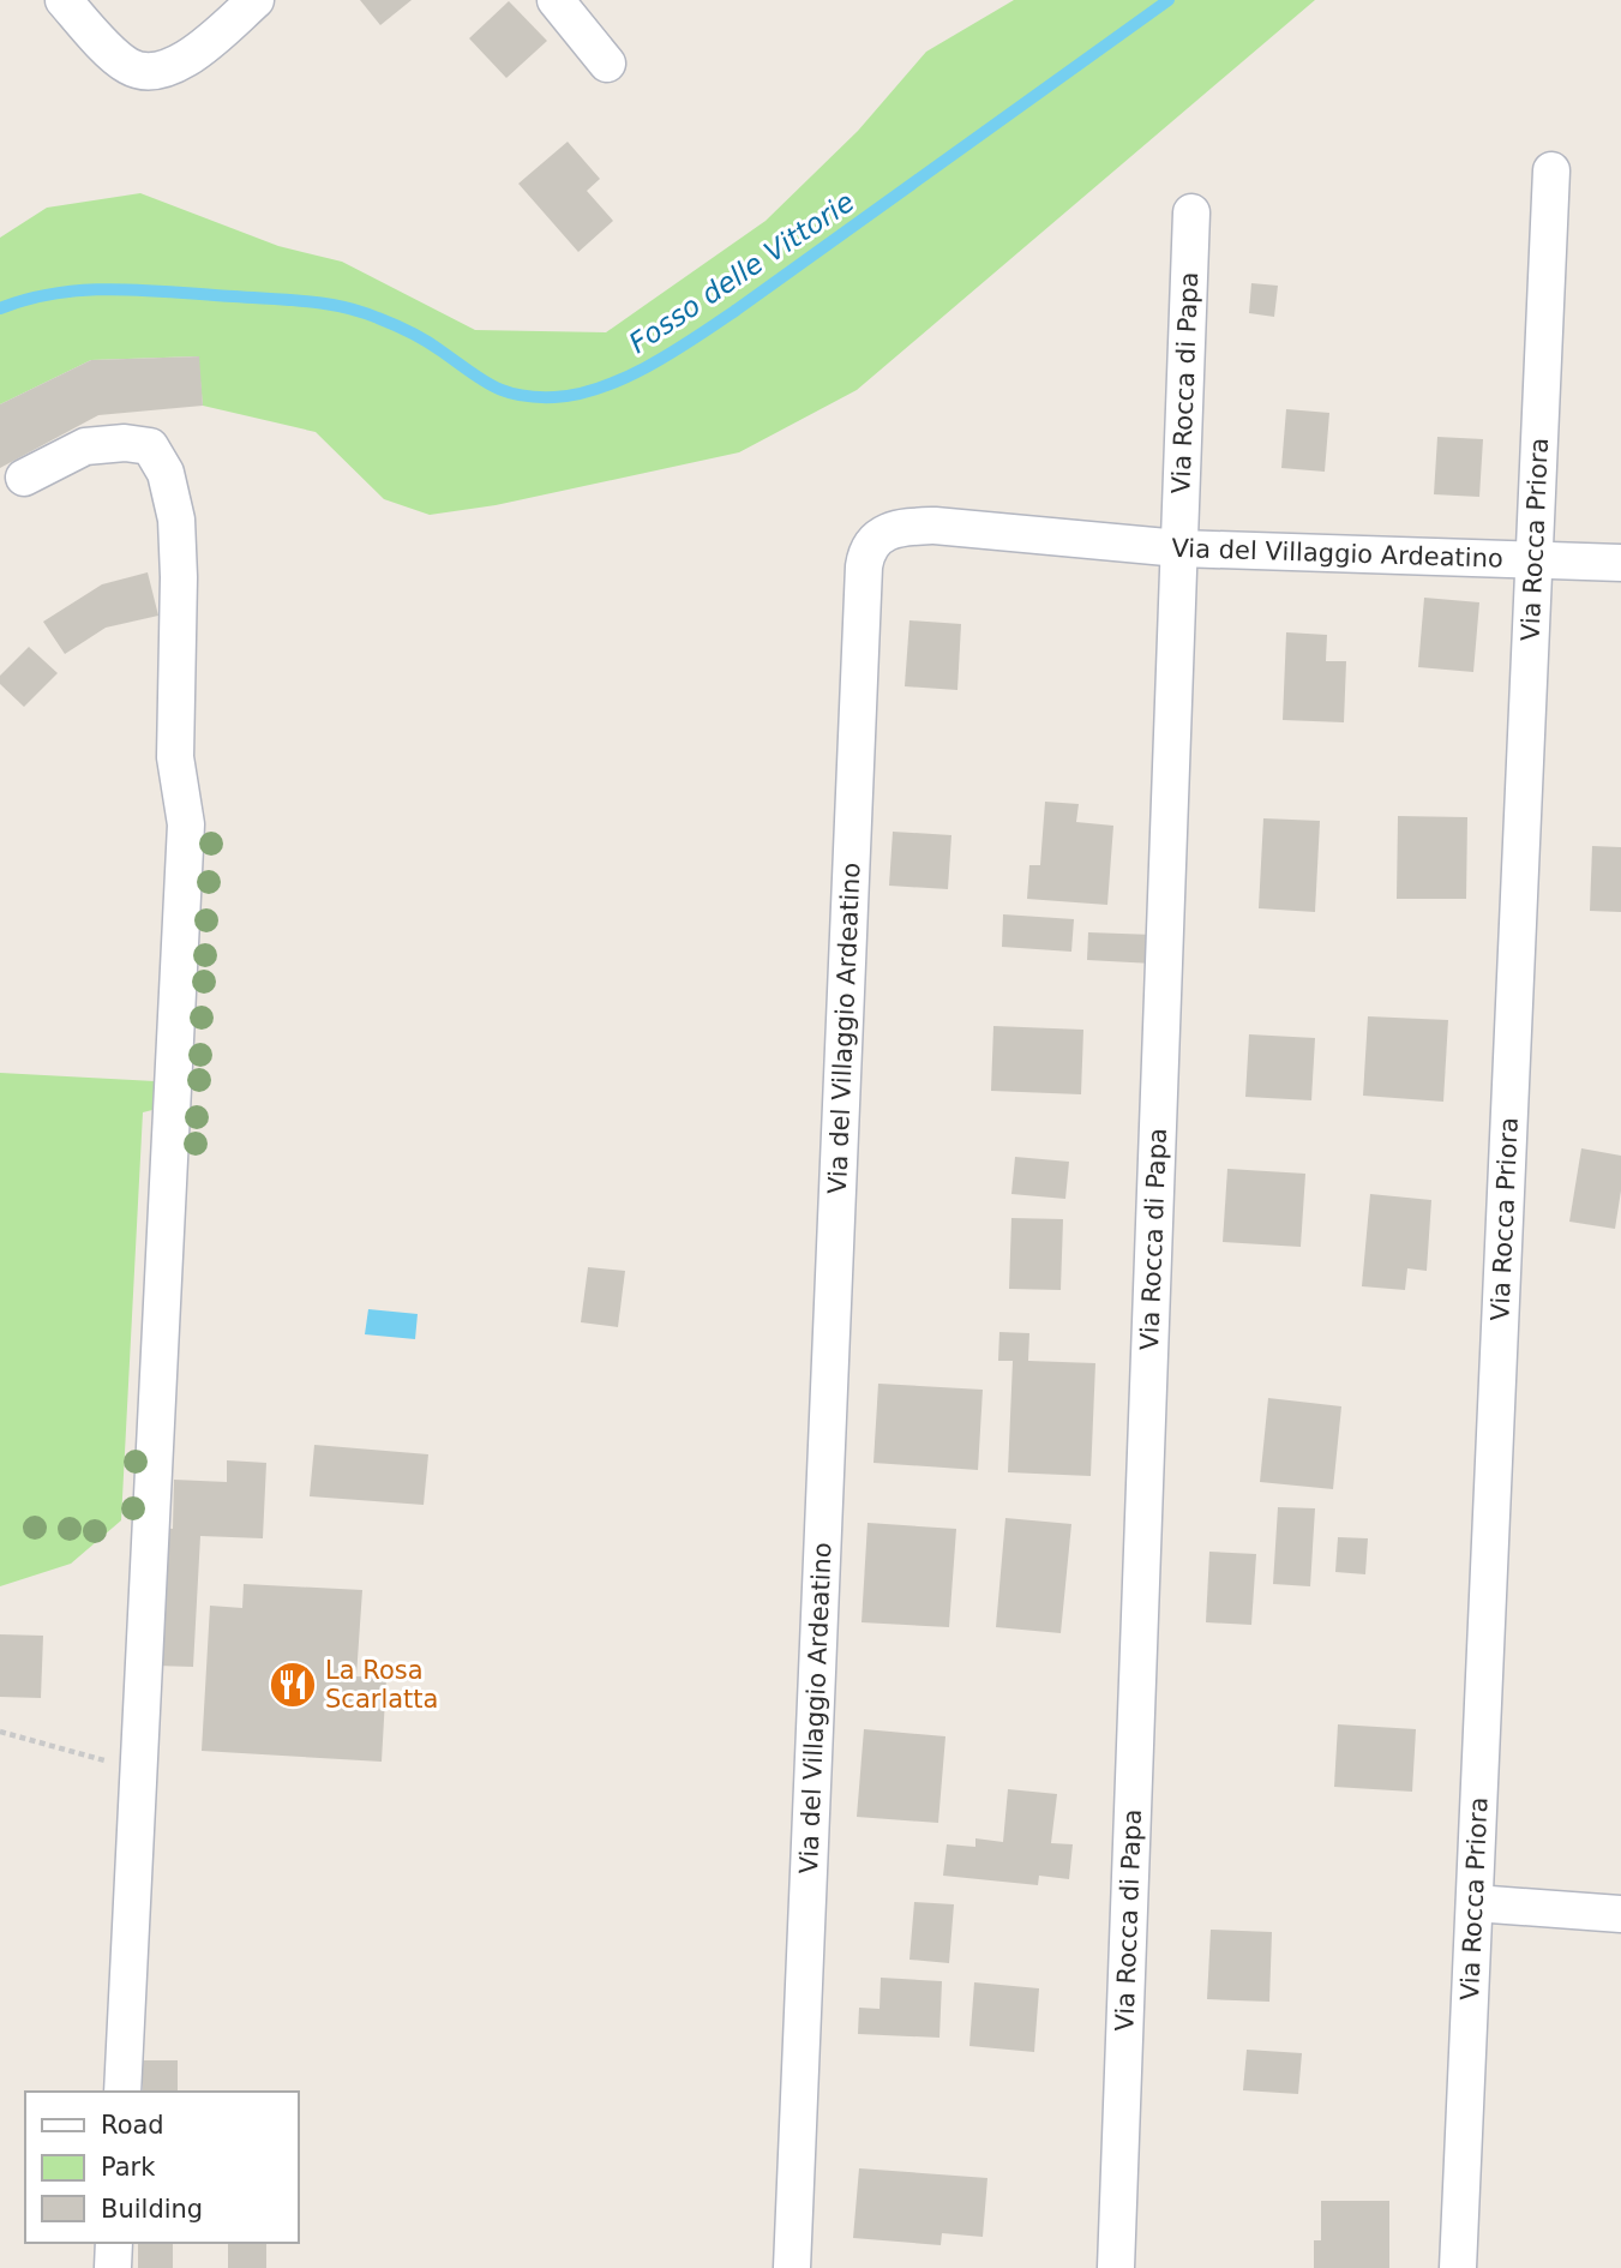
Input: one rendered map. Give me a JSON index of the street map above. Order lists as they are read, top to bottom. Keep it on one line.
{"streets":{"street":["Via Rocca di Papa","Via Rocca Priora","Via del Villaggio Ardeatino"]},"crossings":[["Via Rocca di Papa","Via del Villaggio Ardeatino"],["Via Rocca Priora","Via del Villaggio Ardeatino"]],"water":["Fosso delle Vittorie"],"places":{"restaurant":["La Rosa Scarlatta"]},"legend":["Road","Park","Building"]}
